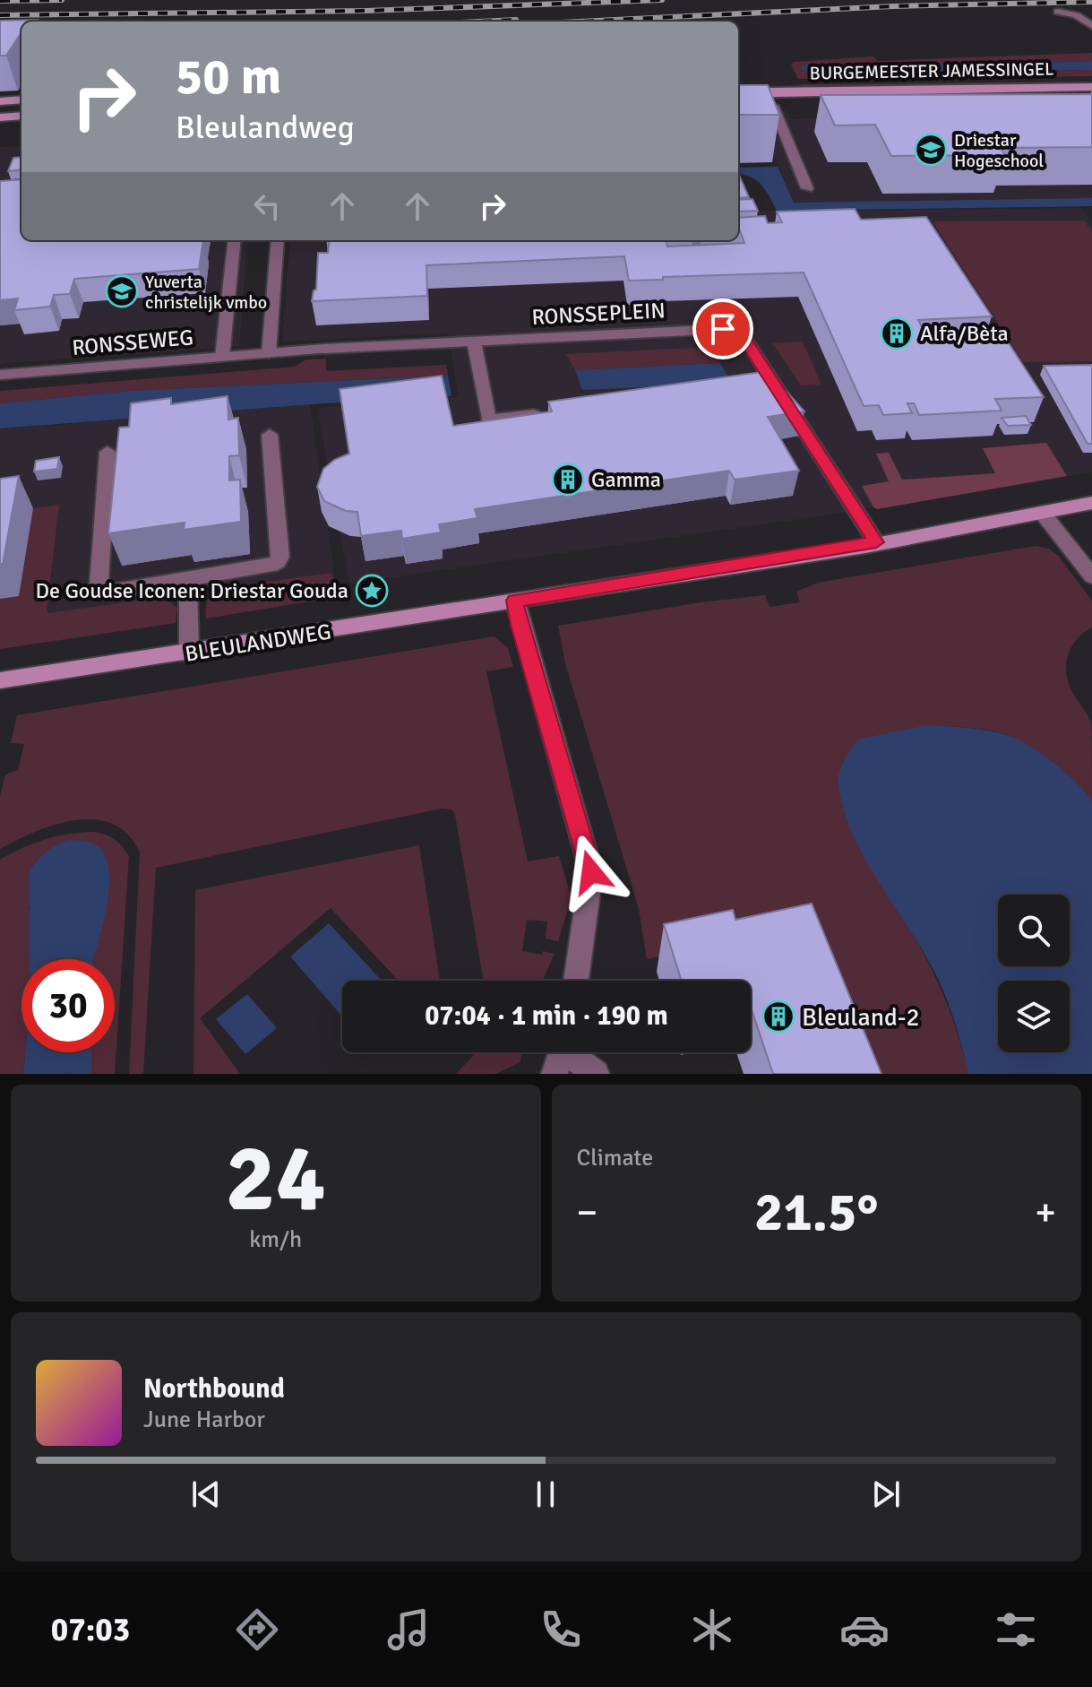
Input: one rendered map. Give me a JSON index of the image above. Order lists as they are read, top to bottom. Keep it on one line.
{"streets":{"main road":["BURGEMEESTER JAMESSINGEL","BLEULANDWEG"],"street":["RONSSEPLEIN","RONSSEWEG"]},"crossings":[["RONSSEPLEIN","RONSSEWEG"],["RONSSEPLEIN","BLEULANDWEG"]],"places":{"school or university":["Driestar Hogeschool","Yuverta christelijk vmbo"],"building":["Alfa/Bèta","Gamma","Bleuland-2"],"place":["De Goudse Iconen: Driestar Gouda"]},"page":{"turn":["50 m","Bleulandweg"],"limit":"30","trip":"07:04 · 1 min · 190 m","tile":[["24","km/h"],"Climate"],"heat":["−","21.5°","+"],"song":["Northbound","June Harbor"],"tabs":"07:03"}}
